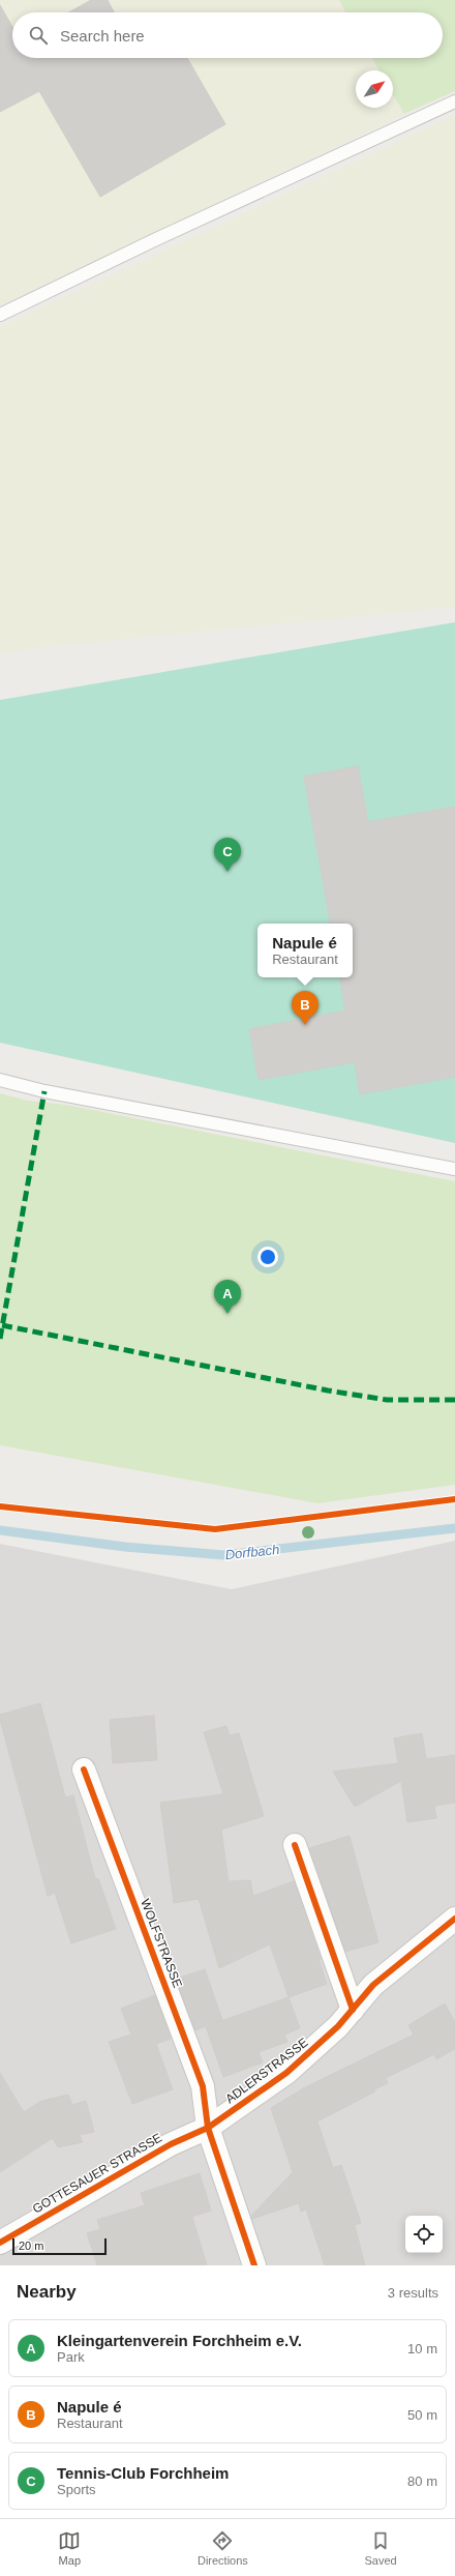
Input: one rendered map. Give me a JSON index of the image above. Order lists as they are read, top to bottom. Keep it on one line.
{"streets":{"street":["WOLFSTRASSE","ADLERSTRASSE","GOTTESAUER STRASSE"]},"crossings":[["WOLFSTRASSE","ADLERSTRASSE"],["WOLFSTRASSE","GOTTESAUER STRASSE"],["ADLERSTRASSE","GOTTESAUER STRASSE"]],"water":["Dorfbach"],"scale_bar":"20 m","north":"top right","page":{"search":"Search here","pins":["C","B","A"],"popup":["Napule é","Restaurant"],"scale":"20 m","heading":["Nearby","3 results"],"list":[{"mark":"A","name":"Kleingartenverein Forchheim e.V.","note":"Park","value":"10 m"},{"mark":"B","name":"Napule é","note":"Restaurant","value":"50 m"},{"mark":"C","name":"Tennis-Club Forchheim","note":"Sports","value":"80 m"}],"nav":["Map","Directions","Saved"]}}
